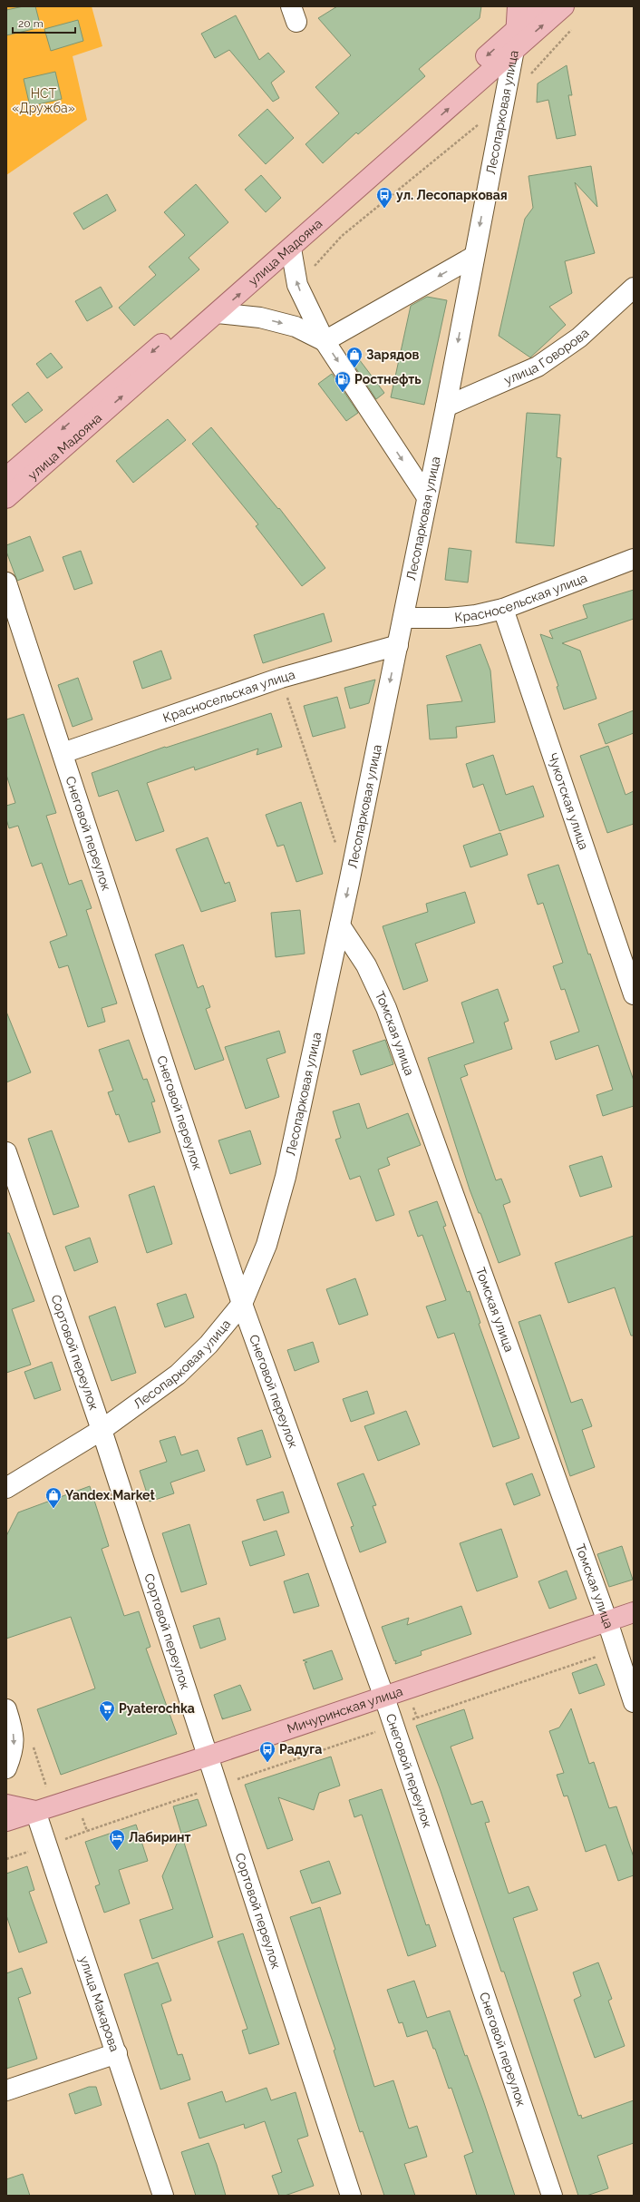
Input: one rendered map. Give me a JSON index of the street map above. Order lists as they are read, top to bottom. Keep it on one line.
{"streets":{"main road":["Лесопарковая улица","улица Мадояна","Мичуринская улица"],"street":["улица Говорова","Красносельская улица","Чукотская улица","Снеговой переулок","Томская улица","Сортовой переулок","улица Макарова"]},"crossings":[["Лесопарковая улица","улица Мадояна"],["Лесопарковая улица","улица Говорова"],["Лесопарковая улица","Красносельская улица"],["Лесопарковая улица","Снеговой переулок"],["Лесопарковая улица","Томская улица"],["Лесопарковая улица","Сортовой переулок"],["Красносельская улица","Чукотская улица"],["Красносельская улица","Снеговой переулок"],["Снеговой переулок","Мичуринская улица"],["Томская улица","Мичуринская улица"],["Сортовой переулок","Мичуринская улица"],["Мичуринская улица","улица Макарова"]],"one_way":["Лесопарковая улица"],"parks":["НСТ «Дружба»"],"places":{"bus stop":["ул. Лесопарковая","Радуга"],"shop":["Зарядов","Yandex.Market"],"fuel station":["Ростнефть"],"supermarket":["Pyaterochka"],"hotel":["Лабиринт"]},"scale_bar":"20 m"}
